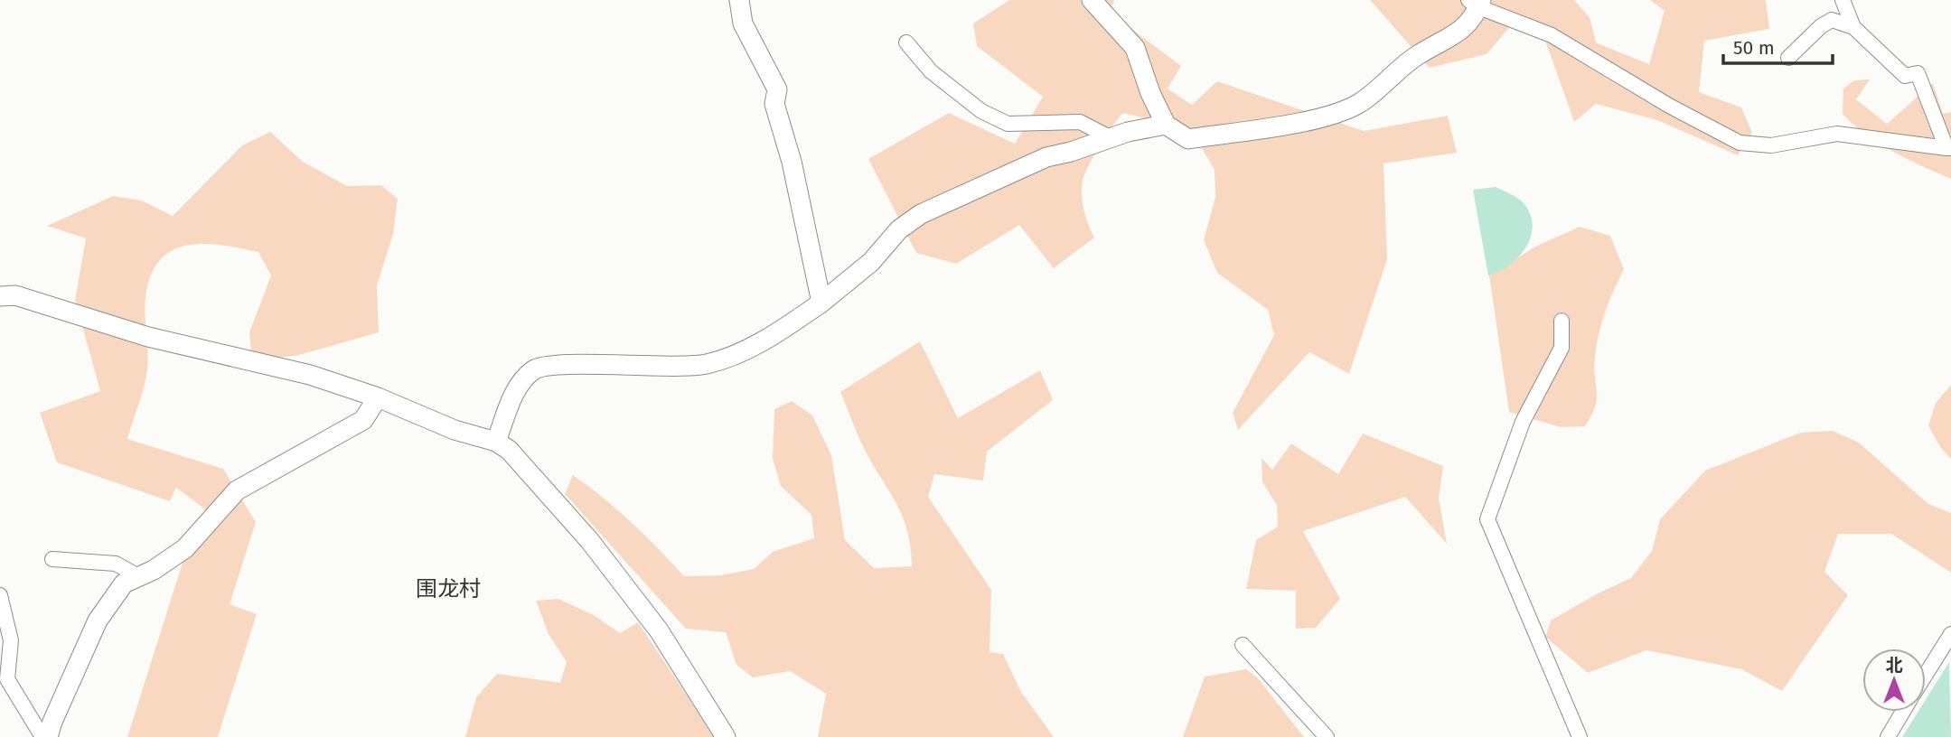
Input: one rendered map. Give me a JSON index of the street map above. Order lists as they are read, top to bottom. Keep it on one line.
{"districts":["围龙村"],"scale_bar":"50 m","north":"top"}
